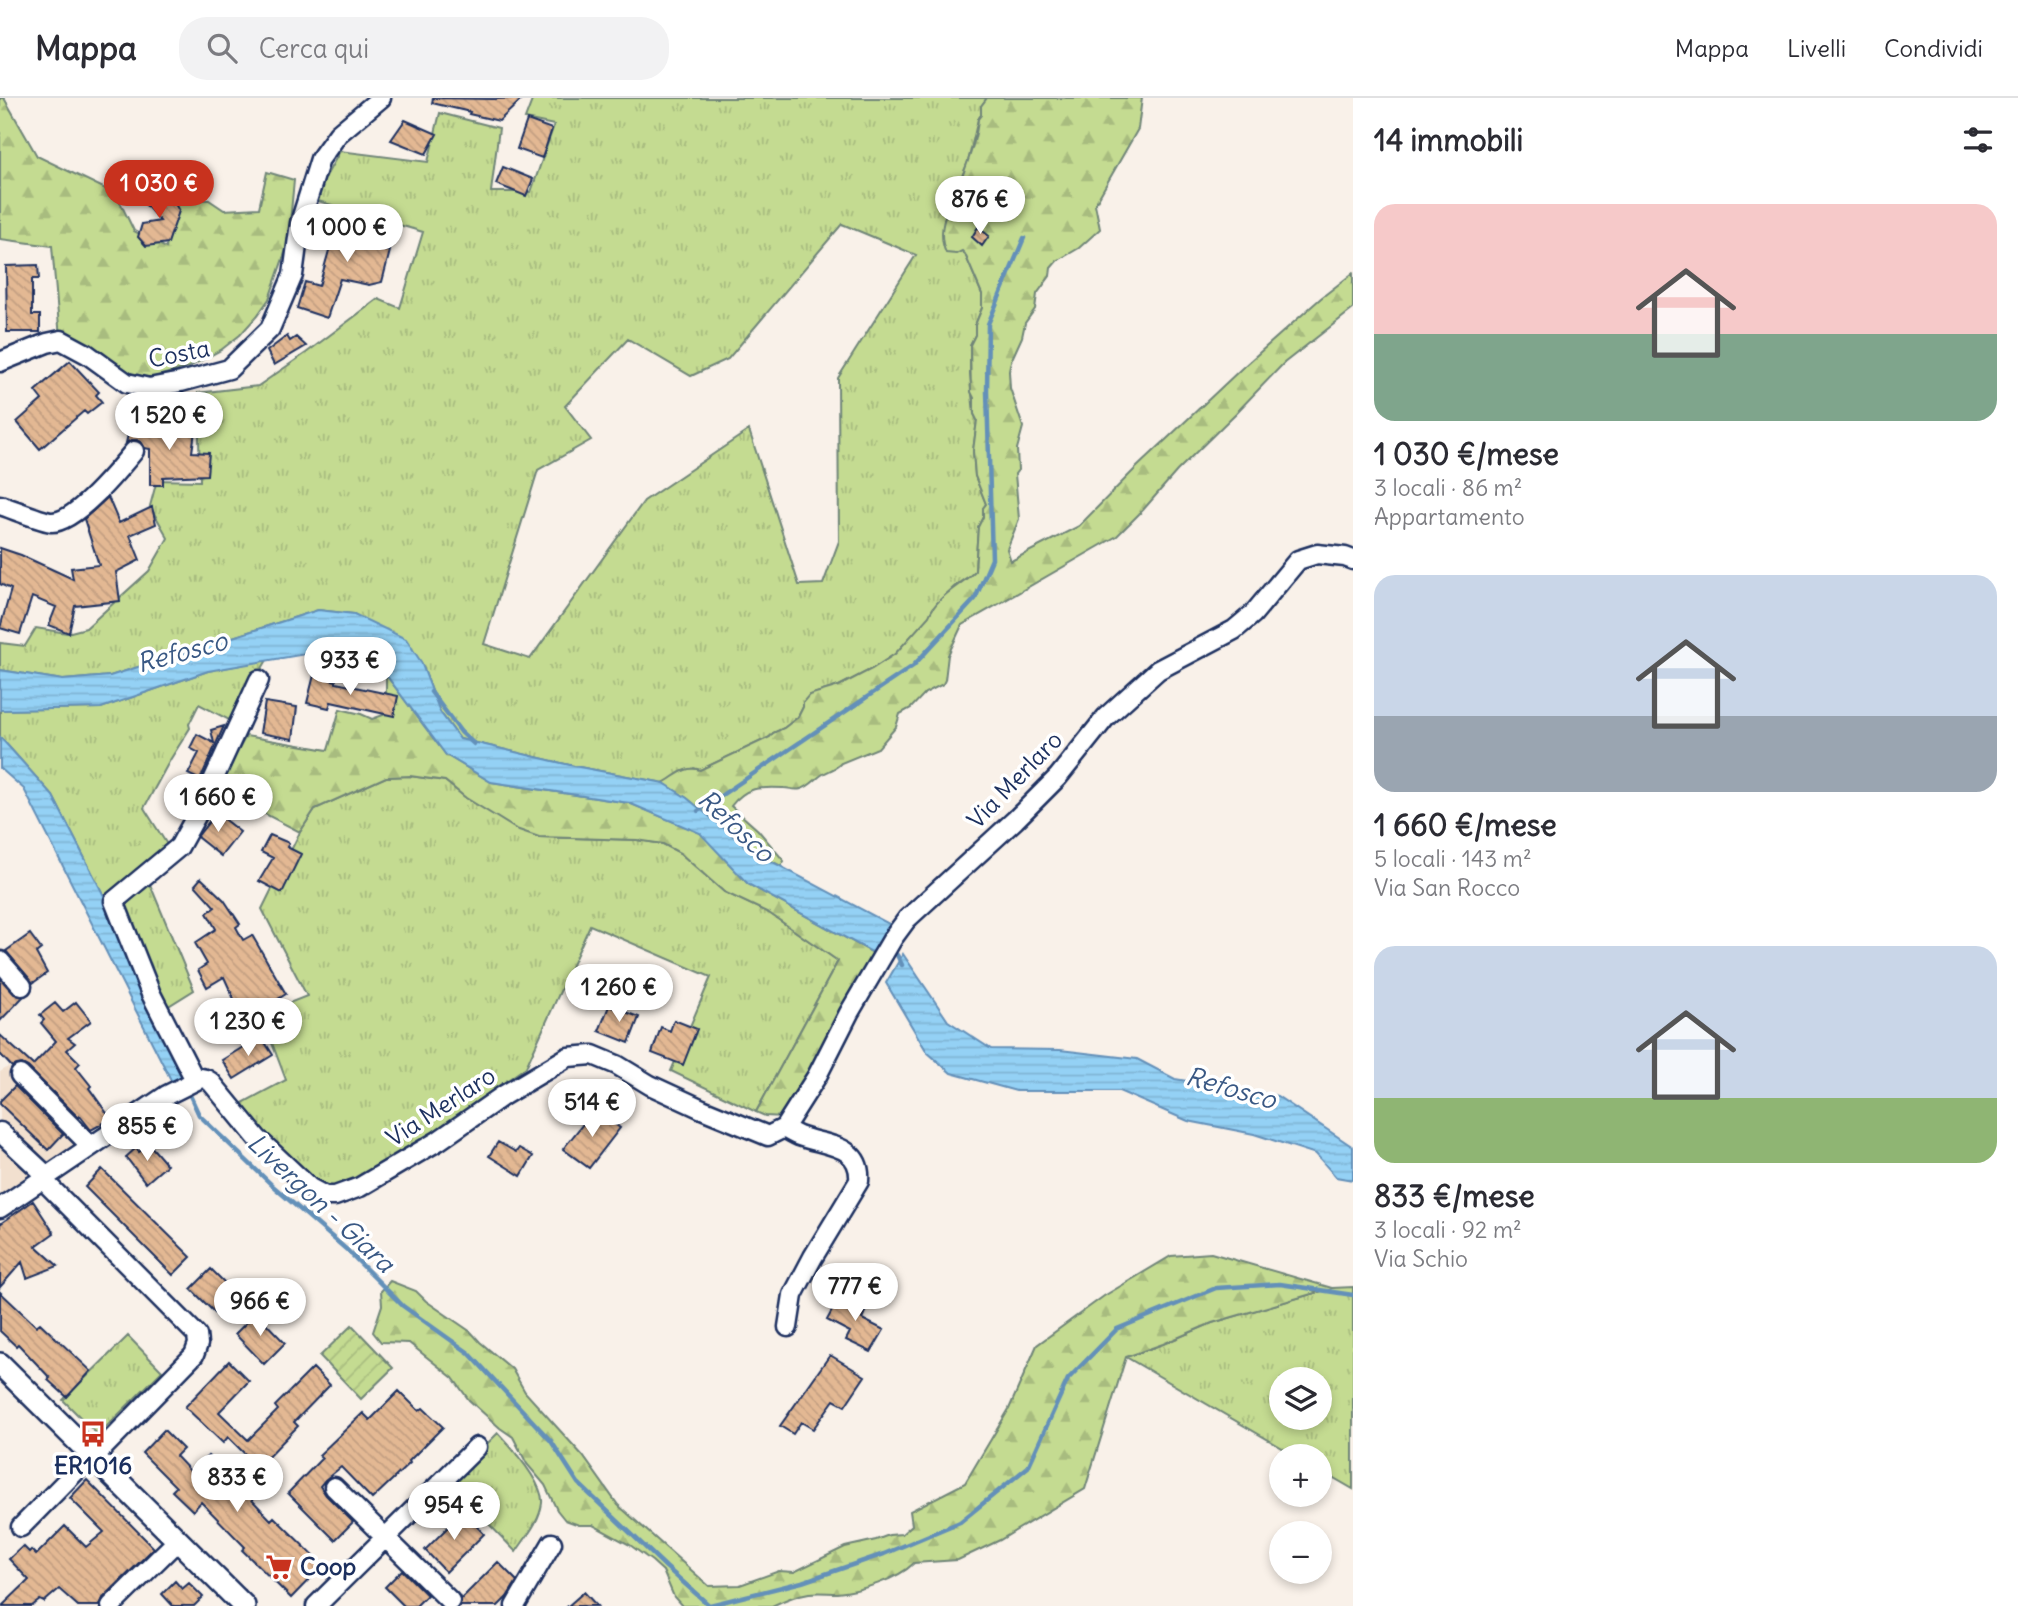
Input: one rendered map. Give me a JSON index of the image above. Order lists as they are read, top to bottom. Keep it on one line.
{"streets":{"street":["Costa","Via Merlaro"]},"water":["Refosco","Livergon - Giara"],"places":{"bus stop":["ER1016"],"supermarket":["Coop"]},"page":{"header":"Mappa","search":"Cerca qui","nav":["Mappa","Livelli","Condividi"],"heading":"14 immobili","price":["1 030 €","876 €","1 000 €","1 520 €","933 €","1 660 €","1 260 €","1 230 €","514 €","855 €","777 €","966 €","833 €","954 €"],"list":[{"name":"1 030 €/mese","note":"3 locali · 86 m² · Appartamento"},{"name":"1 660 €/mese","note":"5 locali · 143 m² · Via San Rocco"},{"name":"833 €/mese","note":"3 locali · 92 m² · Via Schio"}],"map_buttons":["+","−"]}}
